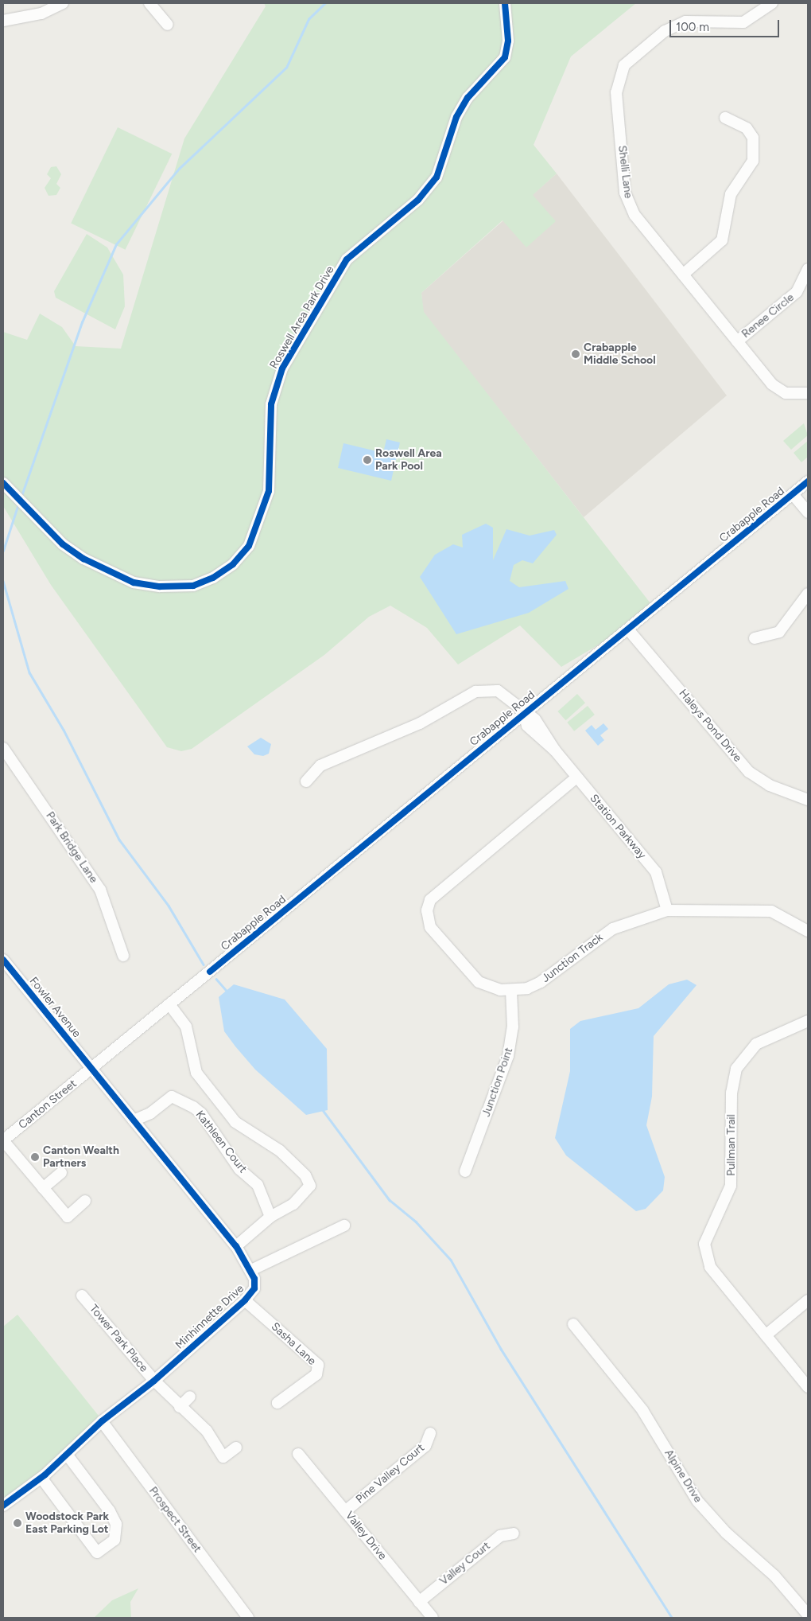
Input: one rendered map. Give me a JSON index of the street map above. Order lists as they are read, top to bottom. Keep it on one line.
{"streets":{"street":["Shelli Lane","Renee Circle","Roswell Area Park Drive","Crabapple Road","Haleys Pond Drive","Station Parkway","Park Bridge Lane","Junction Track","Fowler Avenue","Junction Point","Canton Street","Kathleen Court","Pullman Trail","Minhinnette Drive","Tower Park Place","Sasha Lane","Pine Valley Court","Alpine Drive","Prospect Street","Valley Drive","Valley Court"]},"crossings":[["Shelli Lane","Renee Circle"],["Crabapple Road","Haleys Pond Drive"],["Crabapple Road","Station Parkway"],["Crabapple Road","Fowler Avenue"],["Crabapple Road","Canton Street"],["Crabapple Road","Minhinnette Drive"],["Station Parkway","Junction Track"],["Junction Track","Junction Point"],["Fowler Avenue","Canton Street"],["Fowler Avenue","Minhinnette Drive"],["Canton Street","Minhinnette Drive"],["Kathleen Court","Minhinnette Drive"],["Minhinnette Drive","Tower Park Place"],["Minhinnette Drive","Sasha Lane"],["Minhinnette Drive","Prospect Street"],["Pine Valley Court","Valley Drive"],["Valley Drive","Valley Court"]],"places":["Crabapple Middle School","Roswell Area Park Pool","Canton Wealth Partners","Woodstock Park East Parking Lot"],"scale_bar":"100 m"}
